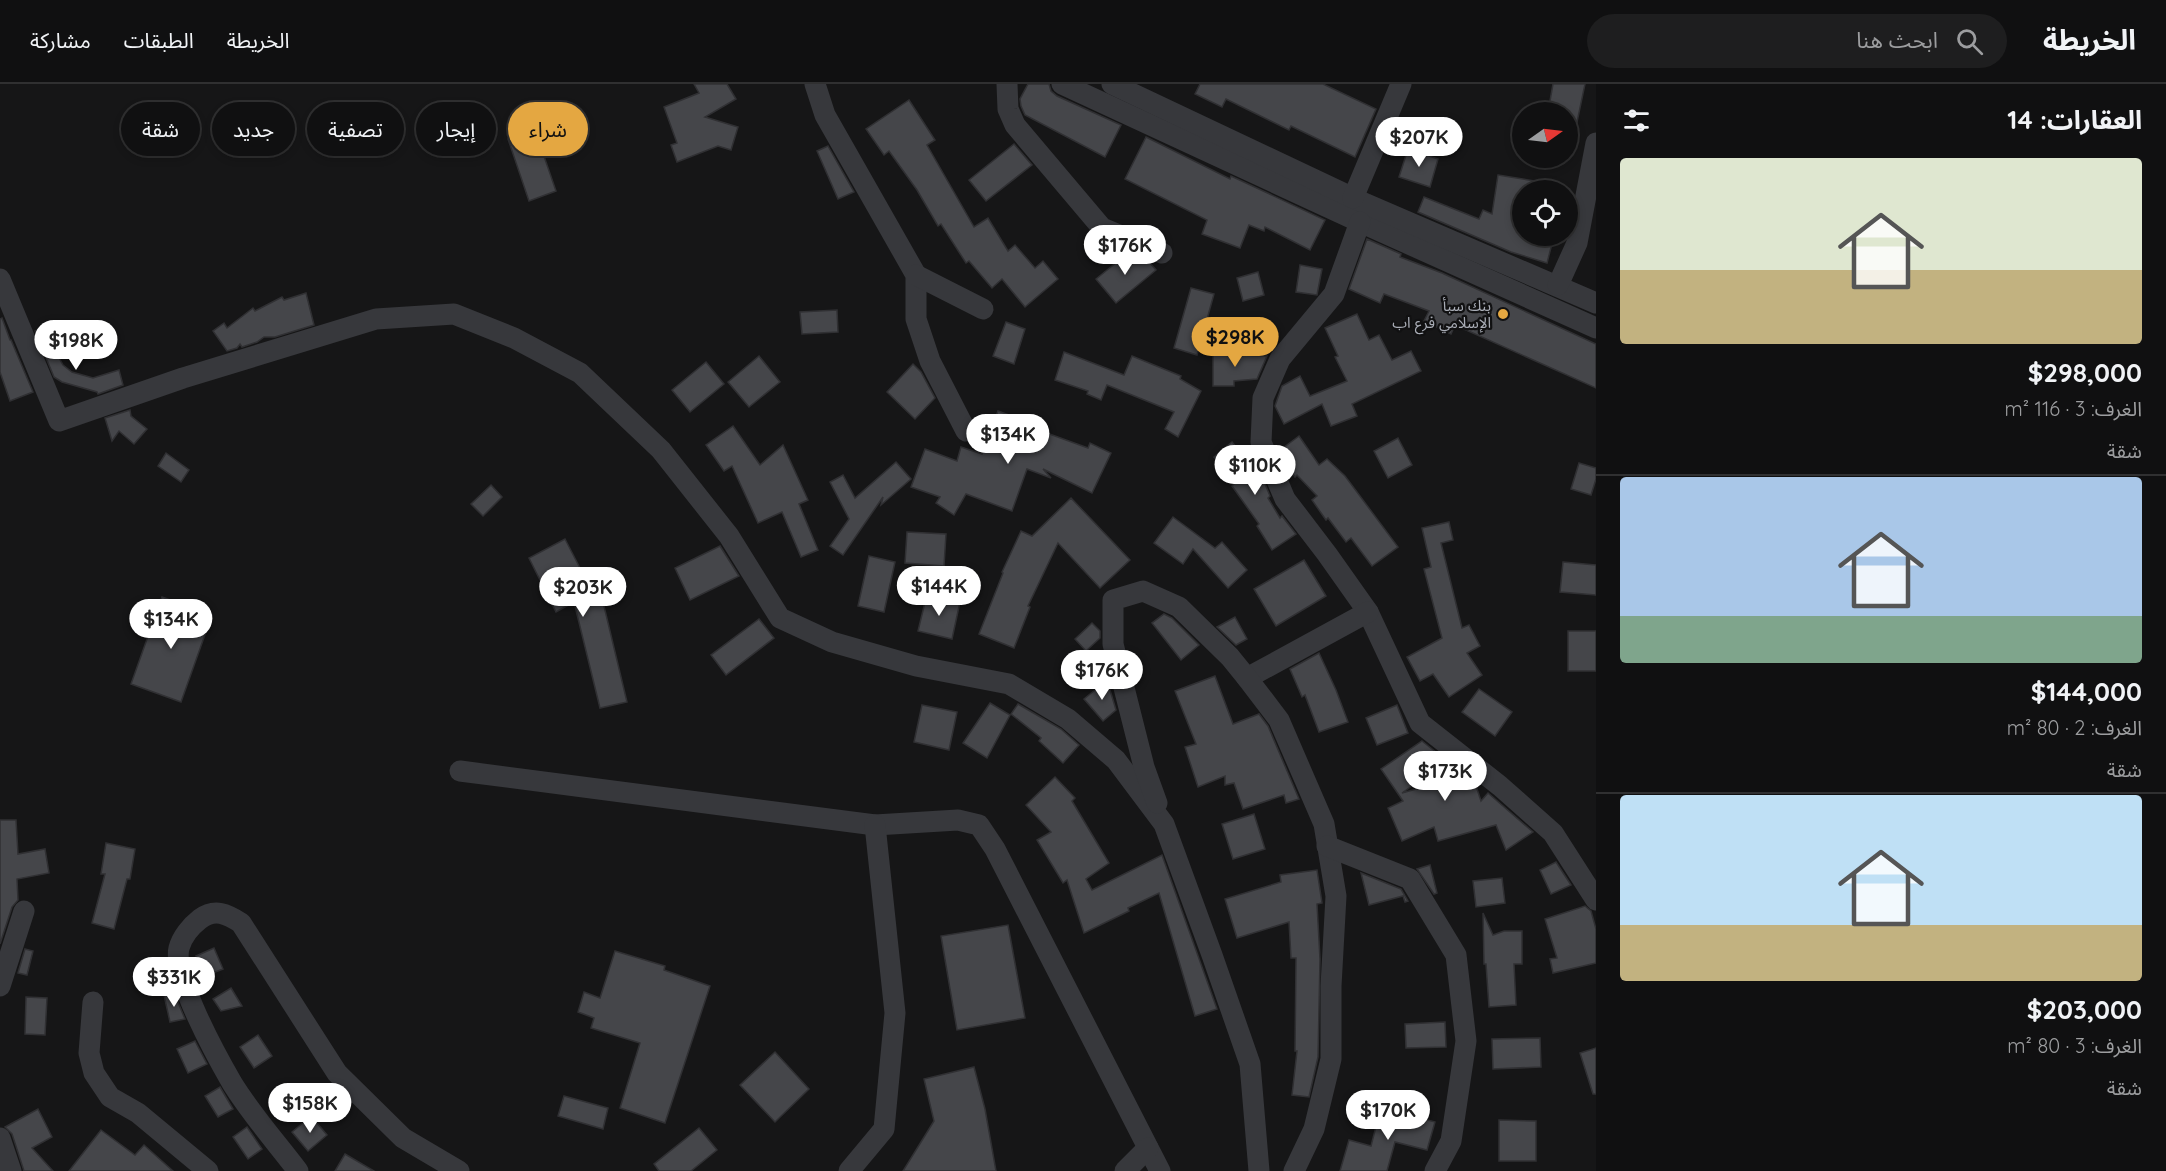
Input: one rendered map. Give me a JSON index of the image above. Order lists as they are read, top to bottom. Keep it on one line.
{"places":["بنك سبأ الإسلامي فرع اب"],"north":"right","page":{"header":"الخريطة","search":"ابحث هنا","nav":["الخريطة","الطبقات","مشاركة"],"heading":"العقارات: 14","chip":["شراء","إيجار","تصفية","جديد","شقة"],"price":["$207K","$176K","$298K","$198K","$134K","$110K","$144K","$203K","$134K","$176K","$173K","$331K","$158K","$170K"],"list":[{"name":"$298,000","note":"الغرف: 3 · 116 m² · شقة"},{"name":"$144,000","note":"الغرف: 2 · 80 m² · شقة"},{"name":"$203,000","note":"الغرف: 3 · 80 m² · شقة"}]}}
